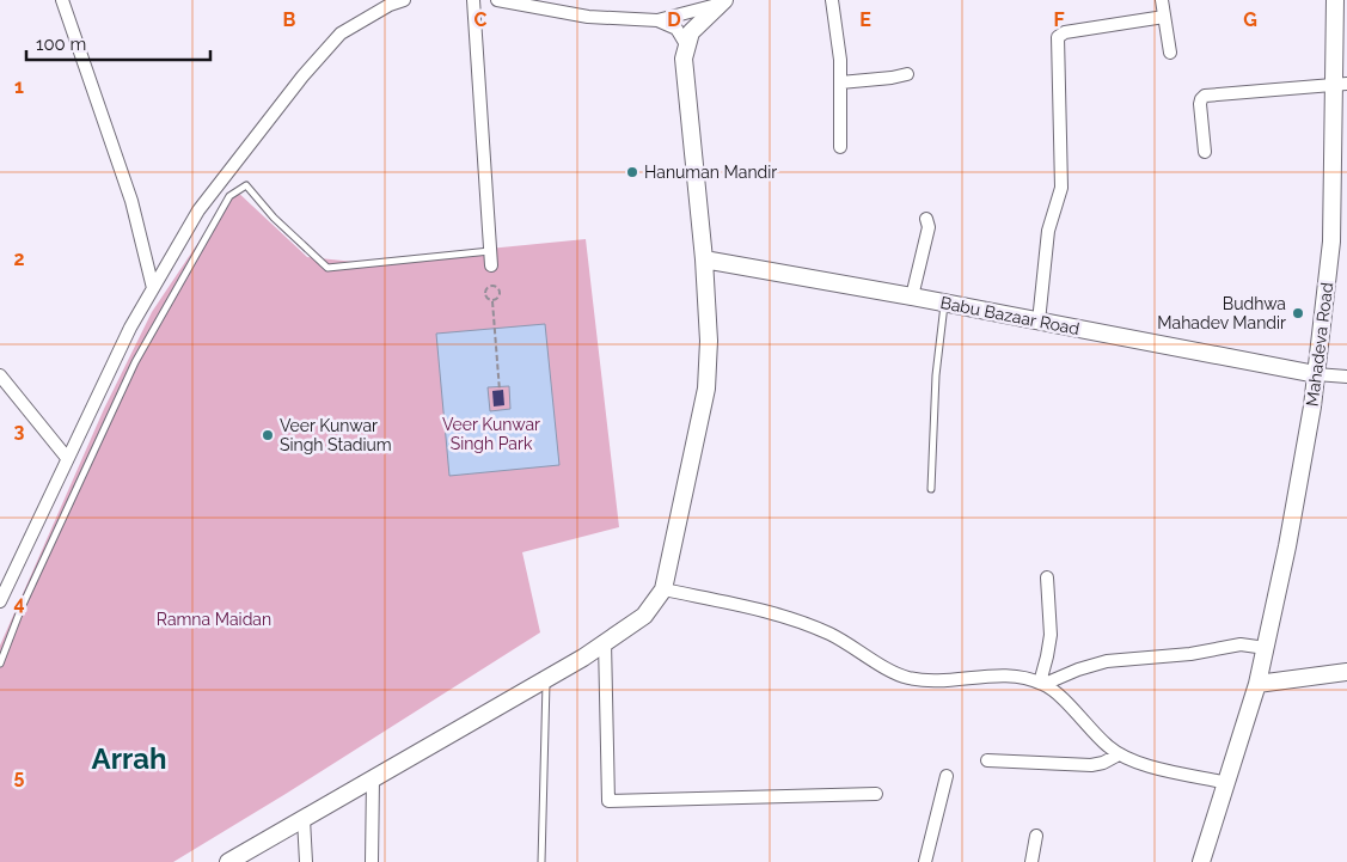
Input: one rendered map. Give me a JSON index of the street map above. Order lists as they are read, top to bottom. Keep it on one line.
{"streets":{"street":["Babu Bazaar Road","Mahadeva Road"]},"crossings":[["Babu Bazaar Road","Mahadeva Road"]],"districts":["Arrah"],"parks":["Veer Kunwar Singh Park","Ramna Maidan"],"places":["Hanuman Mandir","Budhwa Mahadev Mandir","Veer Kunwar Singh Stadium"],"scale_bar":"100 m","grid":{"columns":["B","C","D","E","F","G"],"rows":["1","2","3","4","5"]}}
